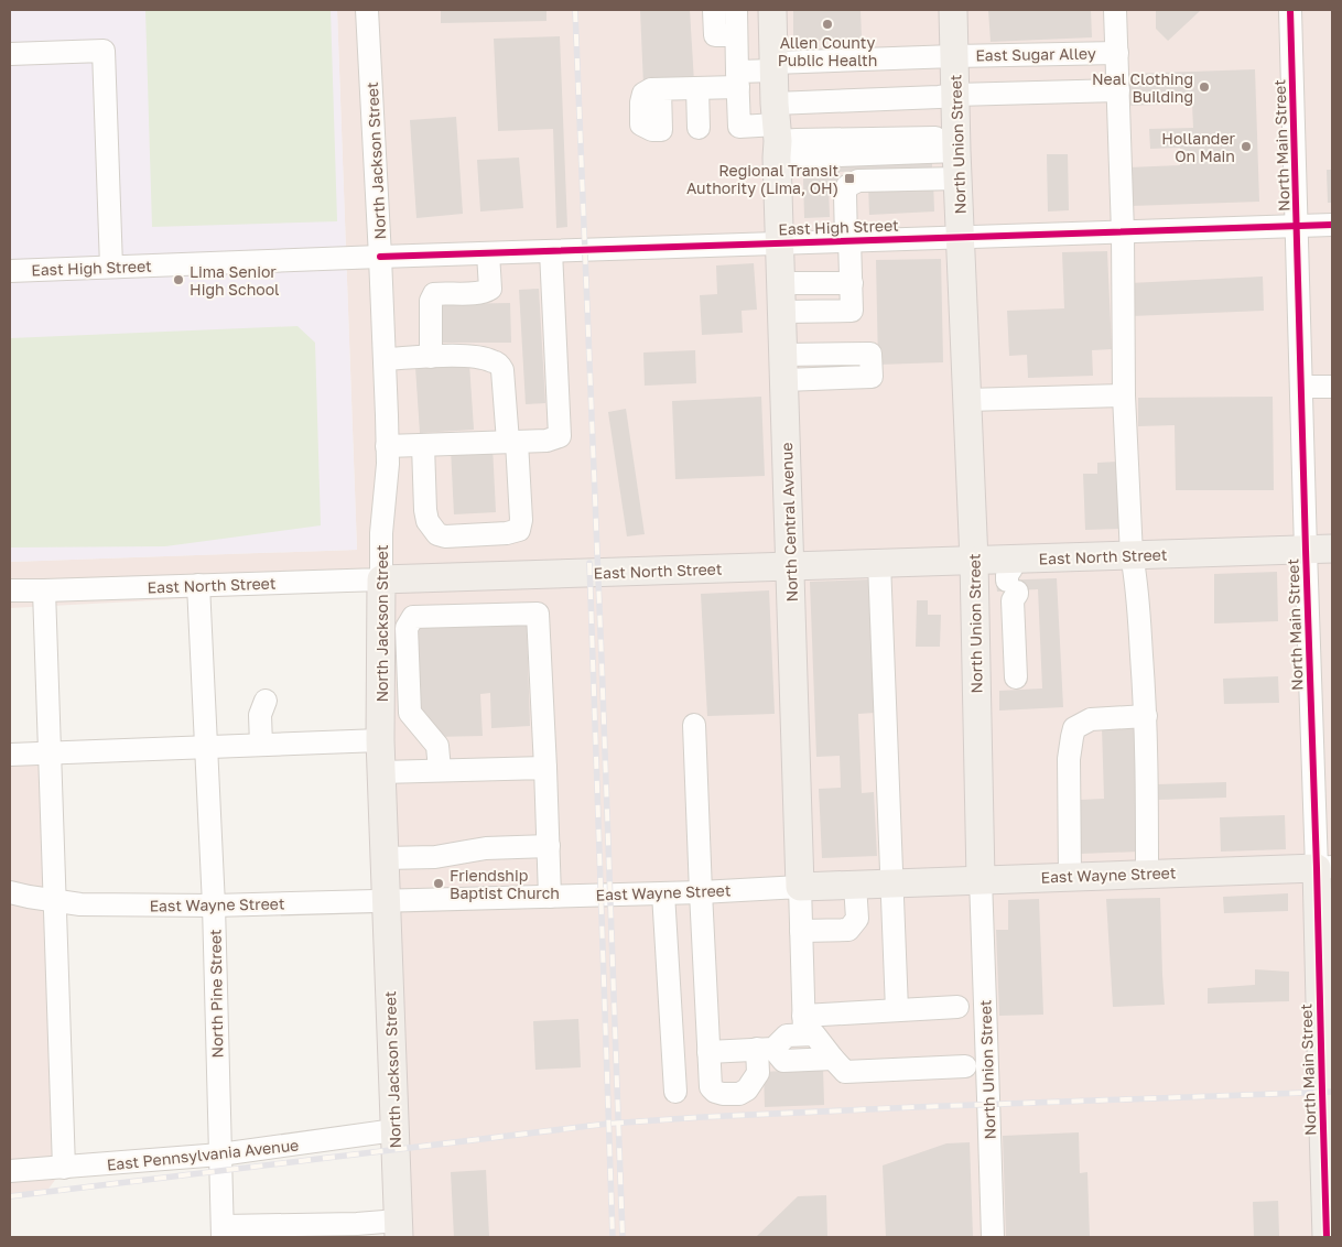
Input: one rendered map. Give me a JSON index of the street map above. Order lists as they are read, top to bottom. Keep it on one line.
{"streets":{"main road":["North Union Street","North Main Street","North Jackson Street","North Central Avenue","East North Street","East Wayne Street"],"street":["East Sugar Alley","East High Street","North Pine Street","East Pennsylvania Avenue"]},"crossings":[["East Sugar Alley","North Union Street"],["East Sugar Alley","North Central Avenue"],["North Union Street","East High Street"],["North Union Street","East North Street"],["North Union Street","East Wayne Street"],["North Main Street","East High Street"],["North Main Street","East North Street"],["North Main Street","East Wayne Street"],["North Jackson Street","East High Street"],["North Jackson Street","East North Street"],["North Jackson Street","East Wayne Street"],["North Jackson Street","East Pennsylvania Avenue"],["East High Street","North Central Avenue"],["North Central Avenue","East North Street"],["North Central Avenue","East Wayne Street"],["East North Street","North Pine Street"],["East Wayne Street","North Pine Street"],["North Pine Street","East Pennsylvania Avenue"]],"places":{"other":["Allen County Public Health","Neal Clothing Building","Hollander On Main","Lima Senior High School","Friendship Baptist Church"],"transit":["Regional Transit Authority (Lima, OH)"]}}
